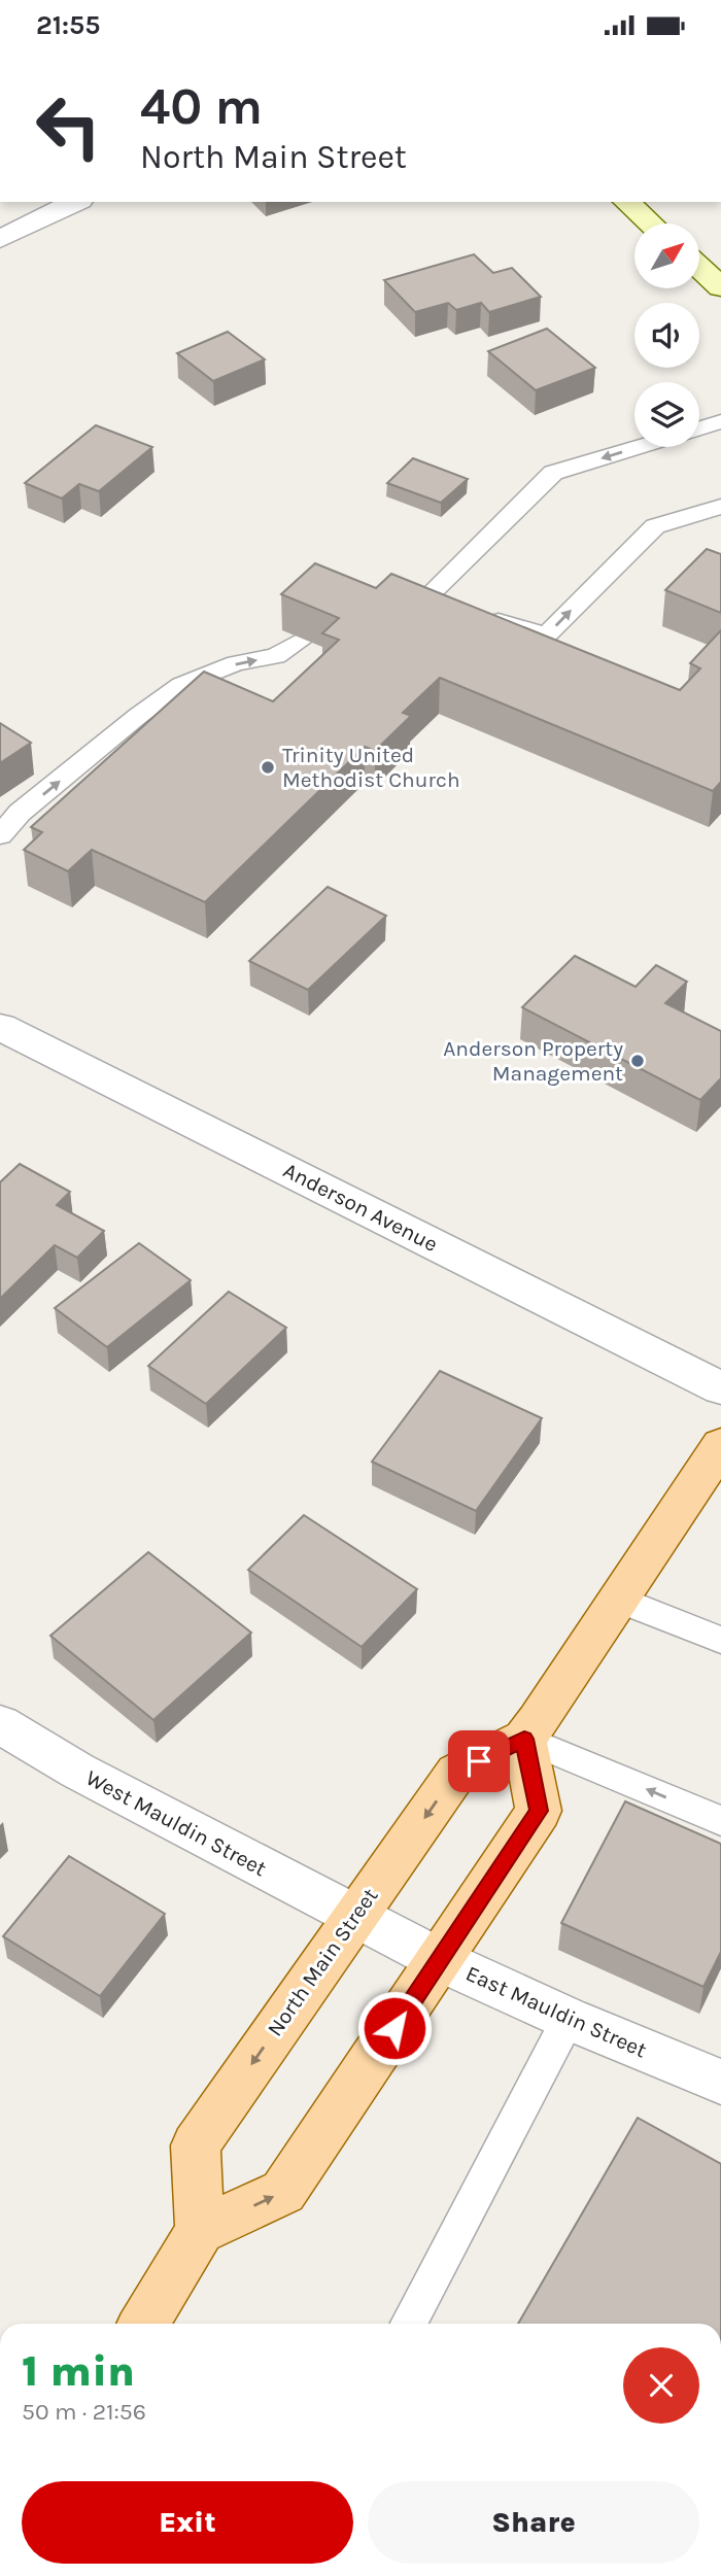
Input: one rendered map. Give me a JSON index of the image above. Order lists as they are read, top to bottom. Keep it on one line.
{"streets":{"main road":["North Main Street"],"street":["Anderson Avenue","West Mauldin Street","East Mauldin Street"]},"crossings":[["West Mauldin Street","North Main Street"],["West Mauldin Street","East Mauldin Street"],["North Main Street","East Mauldin Street"]],"places":["Trinity United Methodist Church","Anderson Property Management"],"north":"top right","page":{"status":"21:55","turn":["40 m","North Main Street"],"heading":["1 min","50 m · 21:56"],"buttons":["Exit","Share"]}}
